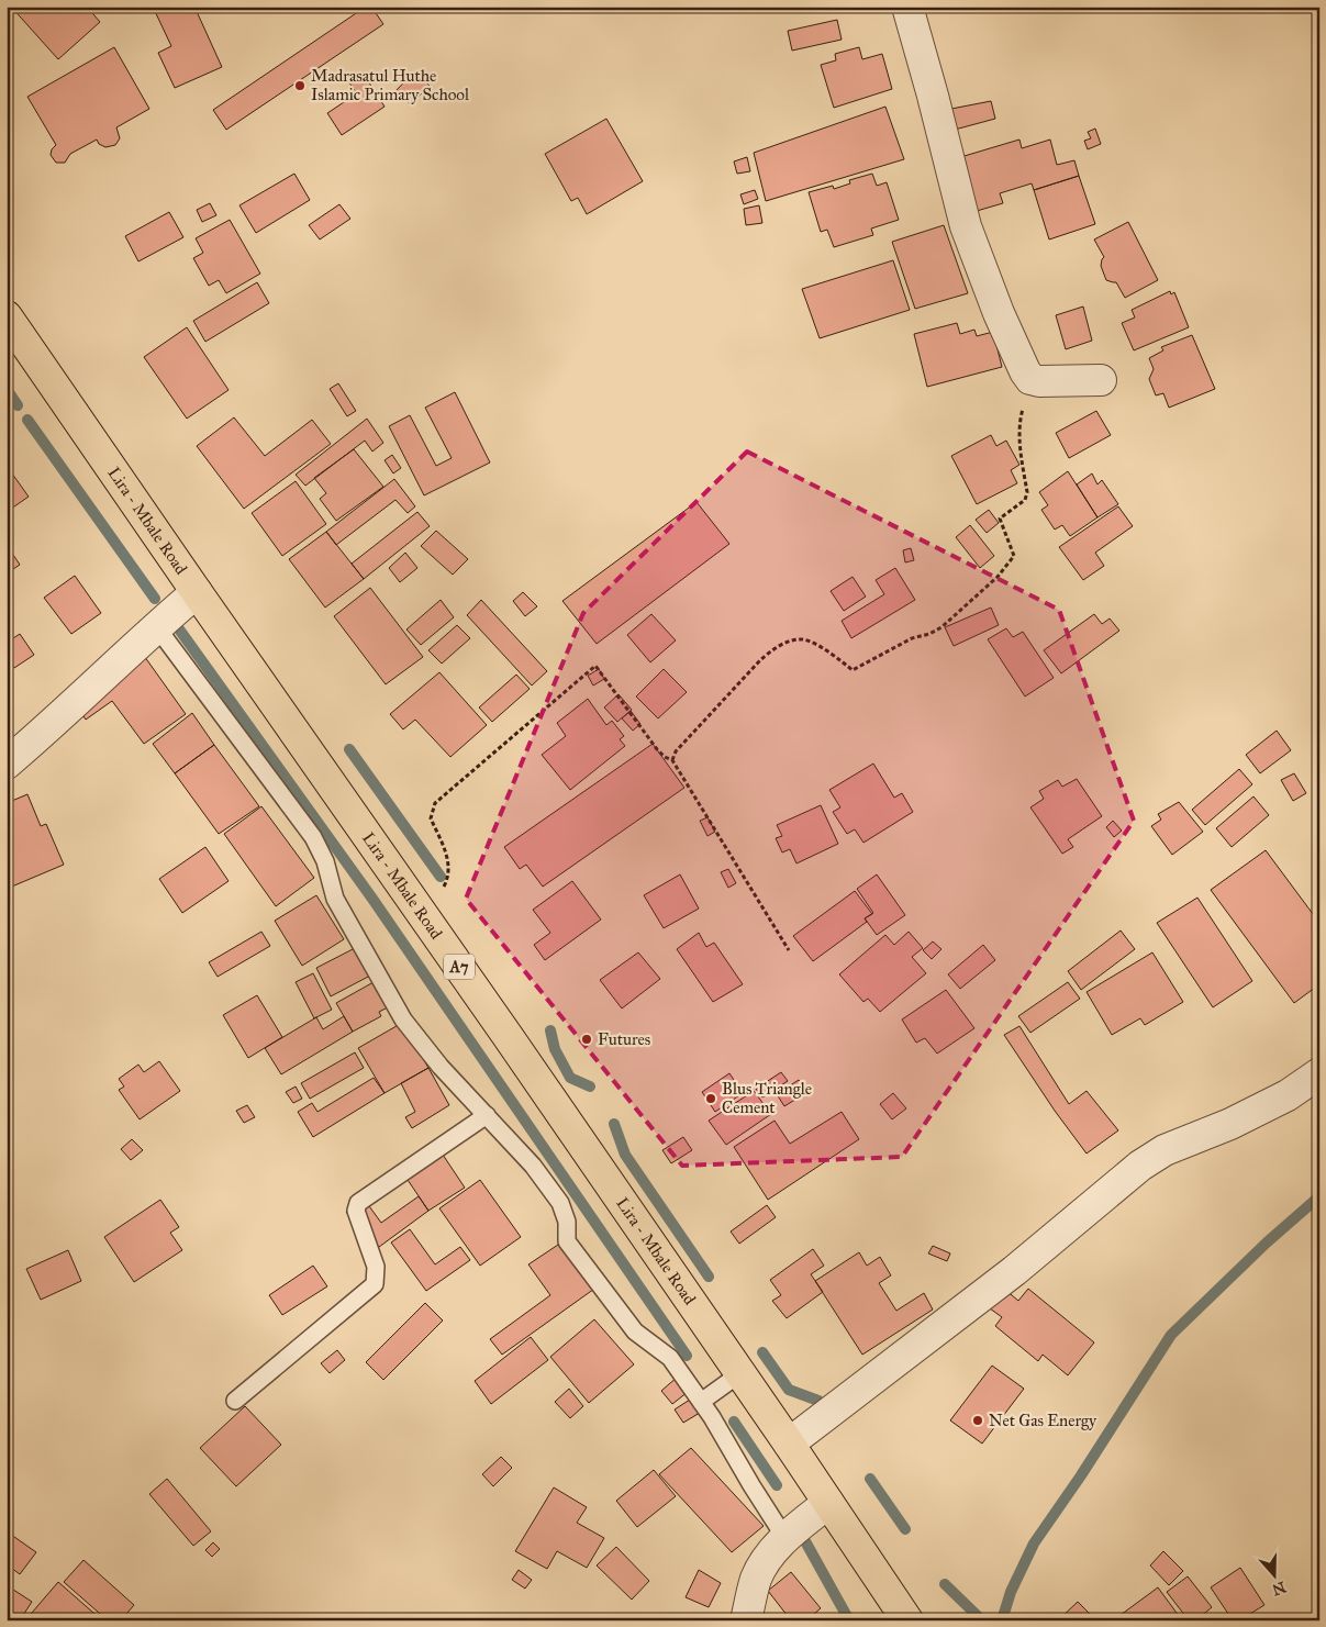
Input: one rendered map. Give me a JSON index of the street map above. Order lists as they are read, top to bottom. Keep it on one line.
{"streets":{"main road":["Lira - Mbale Road","A7"]},"places":["Madrasatul Huthe Islamic Primary School","Futures","Blus Triangle Cement","Net Gas Energy"],"north":"bottom"}
